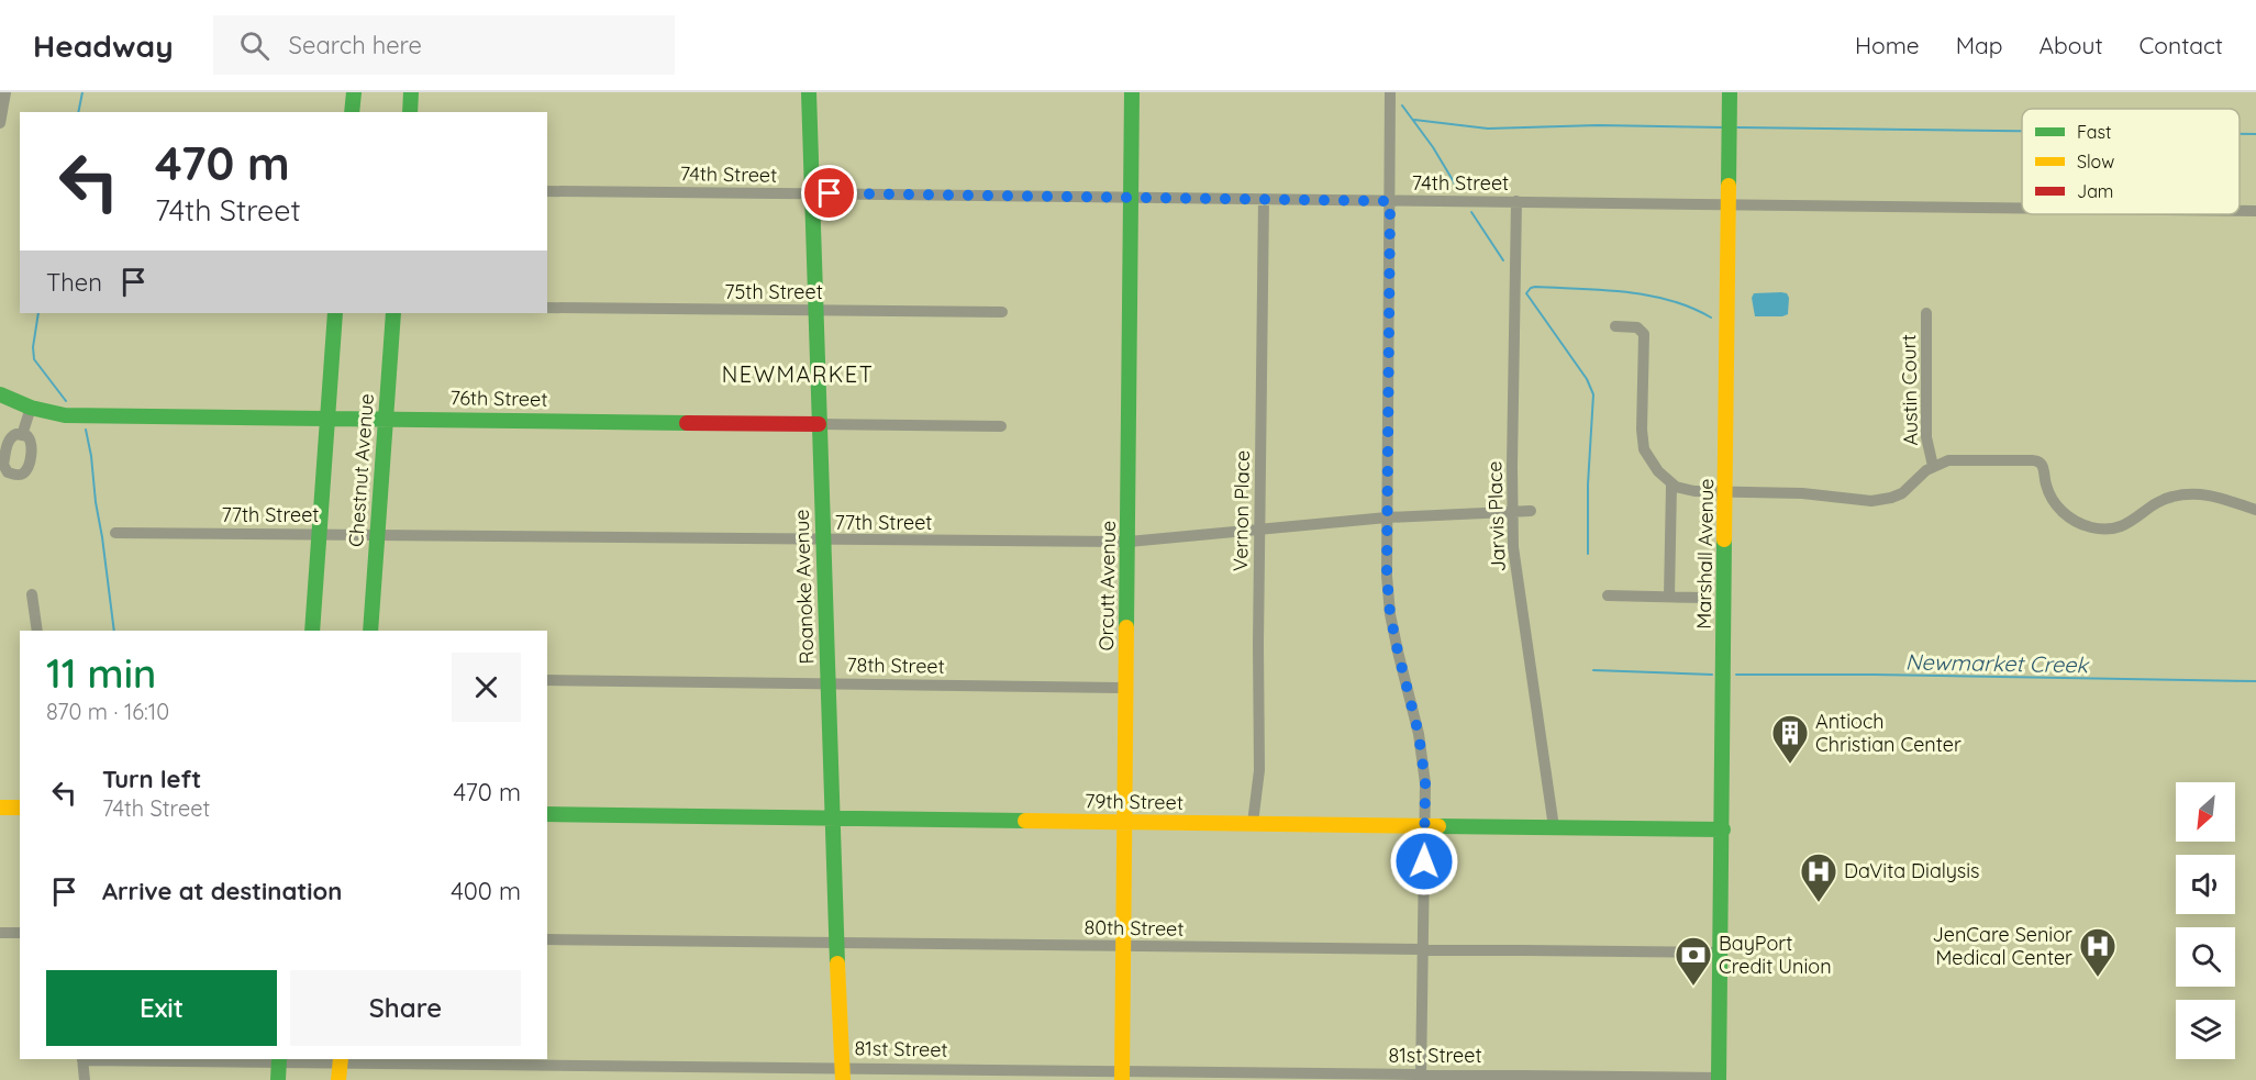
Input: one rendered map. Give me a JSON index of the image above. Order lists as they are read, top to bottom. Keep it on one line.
{"streets":{"street":["74th Street","75th Street","Austin Court","76th Street","Chestnut Avenue","Vernon Place","77th Street","Jarvis Place","Marshall Avenue","Orcutt Avenue","Roanoke Avenue","78th Street","79th Street","80th Street","81st Street"]},"crossings":[["74th Street","Vernon Place"],["74th Street","Jarvis Place"],["74th Street","Marshall Avenue"],["74th Street","Orcutt Avenue"],["74th Street","Roanoke Avenue"],["75th Street","Roanoke Avenue"],["76th Street","Chestnut Avenue"],["76th Street","Roanoke Avenue"],["Chestnut Avenue","77th Street"],["Vernon Place","77th Street"],["Vernon Place","79th Street"],["77th Street","Jarvis Place"],["77th Street","Orcutt Avenue"],["77th Street","Roanoke Avenue"],["Jarvis Place","79th Street"],["Marshall Avenue","79th Street"],["Marshall Avenue","80th Street"],["Marshall Avenue","81st Street"],["Orcutt Avenue","78th Street"],["Orcutt Avenue","79th Street"],["Orcutt Avenue","80th Street"],["Orcutt Avenue","81st Street"],["Roanoke Avenue","78th Street"],["Roanoke Avenue","79th Street"],["Roanoke Avenue","80th Street"],["Roanoke Avenue","81st Street"]],"districts":["NEWMARKET"],"water":["Newmarket Creek"],"places":{"building":["Antioch Christian Center"],"hospital":["DaVita Dialysis","JenCare Senior Medical Center"],"bank":["BayPort Credit Union"]},"legend":["Fast","Slow","Jam"],"north":"bottom left","page":{"header":"Headway","search":"Search here","nav":["Home","Map","About","Contact"],"turn":["470 m","74th Street"],"then":"Then","heading":["11 min","870 m · 16:10"],"list":[{"name":"Turn left","note":"74th Street","value":"470 m"},{"name":"Arrive at destination","value":"400 m"}],"buttons":["Exit","Share"]}}
